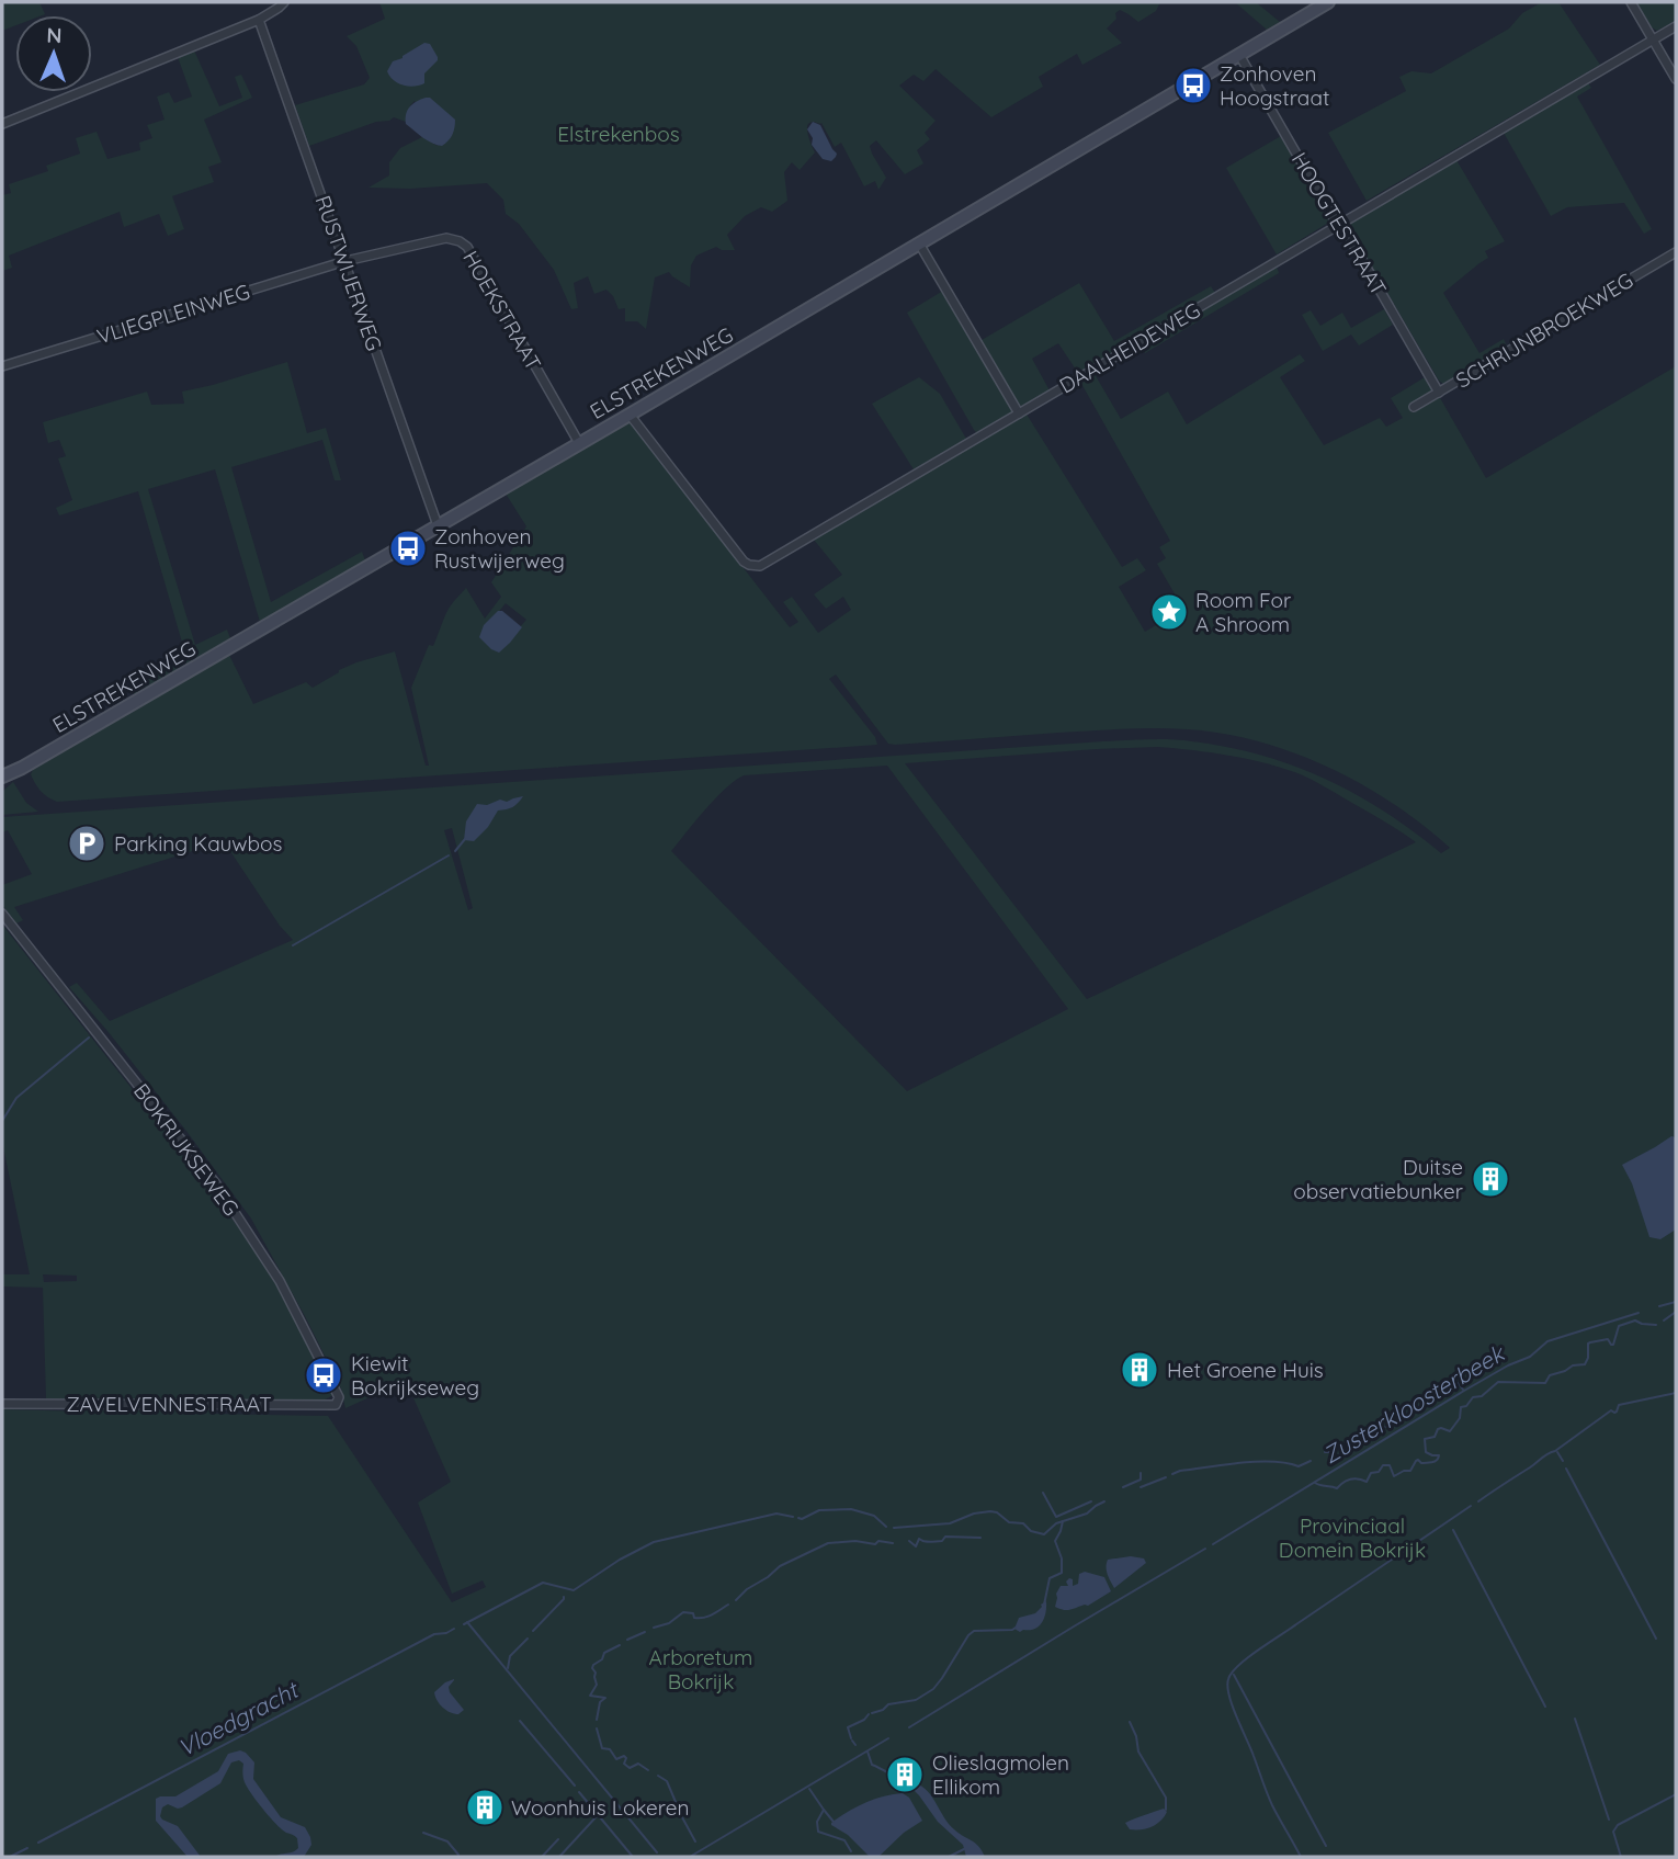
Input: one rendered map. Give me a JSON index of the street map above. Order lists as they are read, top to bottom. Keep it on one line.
{"streets":{"street":["HOOGTESTRAAT","RUSTWIJERWEG","HOEKSTRAAT","VLIEGPLEINWEG","SCHRIJNBROEKWEG","DAALHEIDEWEG","ELSTREKENWEG","BOKRIJKSEWEG","ZAVELVENNESTRAAT"]},"crossings":[["HOOGTESTRAAT","SCHRIJNBROEKWEG"],["HOOGTESTRAAT","DAALHEIDEWEG"],["HOOGTESTRAAT","ELSTREKENWEG"],["RUSTWIJERWEG","HOEKSTRAAT"],["RUSTWIJERWEG","VLIEGPLEINWEG"],["RUSTWIJERWEG","ELSTREKENWEG"],["HOEKSTRAAT","VLIEGPLEINWEG"],["HOEKSTRAAT","ELSTREKENWEG"],["DAALHEIDEWEG","ELSTREKENWEG"],["BOKRIJKSEWEG","ZAVELVENNESTRAAT"]],"water":["Zusterkloosterbeek","Vloedgracht"],"parks":["Elstrekenbos","Provinciaal Domein Bokrijk","Arboretum Bokrijk"],"places":{"bus stop":["Zonhoven Hoogstraat","Zonhoven Rustwijerweg","Kiewit Bokrijkseweg"],"place":["Room For A Shroom"],"parking":["Parking Kauwbos"],"building":["Duitse observatiebunker","Het Groene Huis","Olieslagmolen Ellikom","Woonhuis Lokeren"]},"north":"top"}
